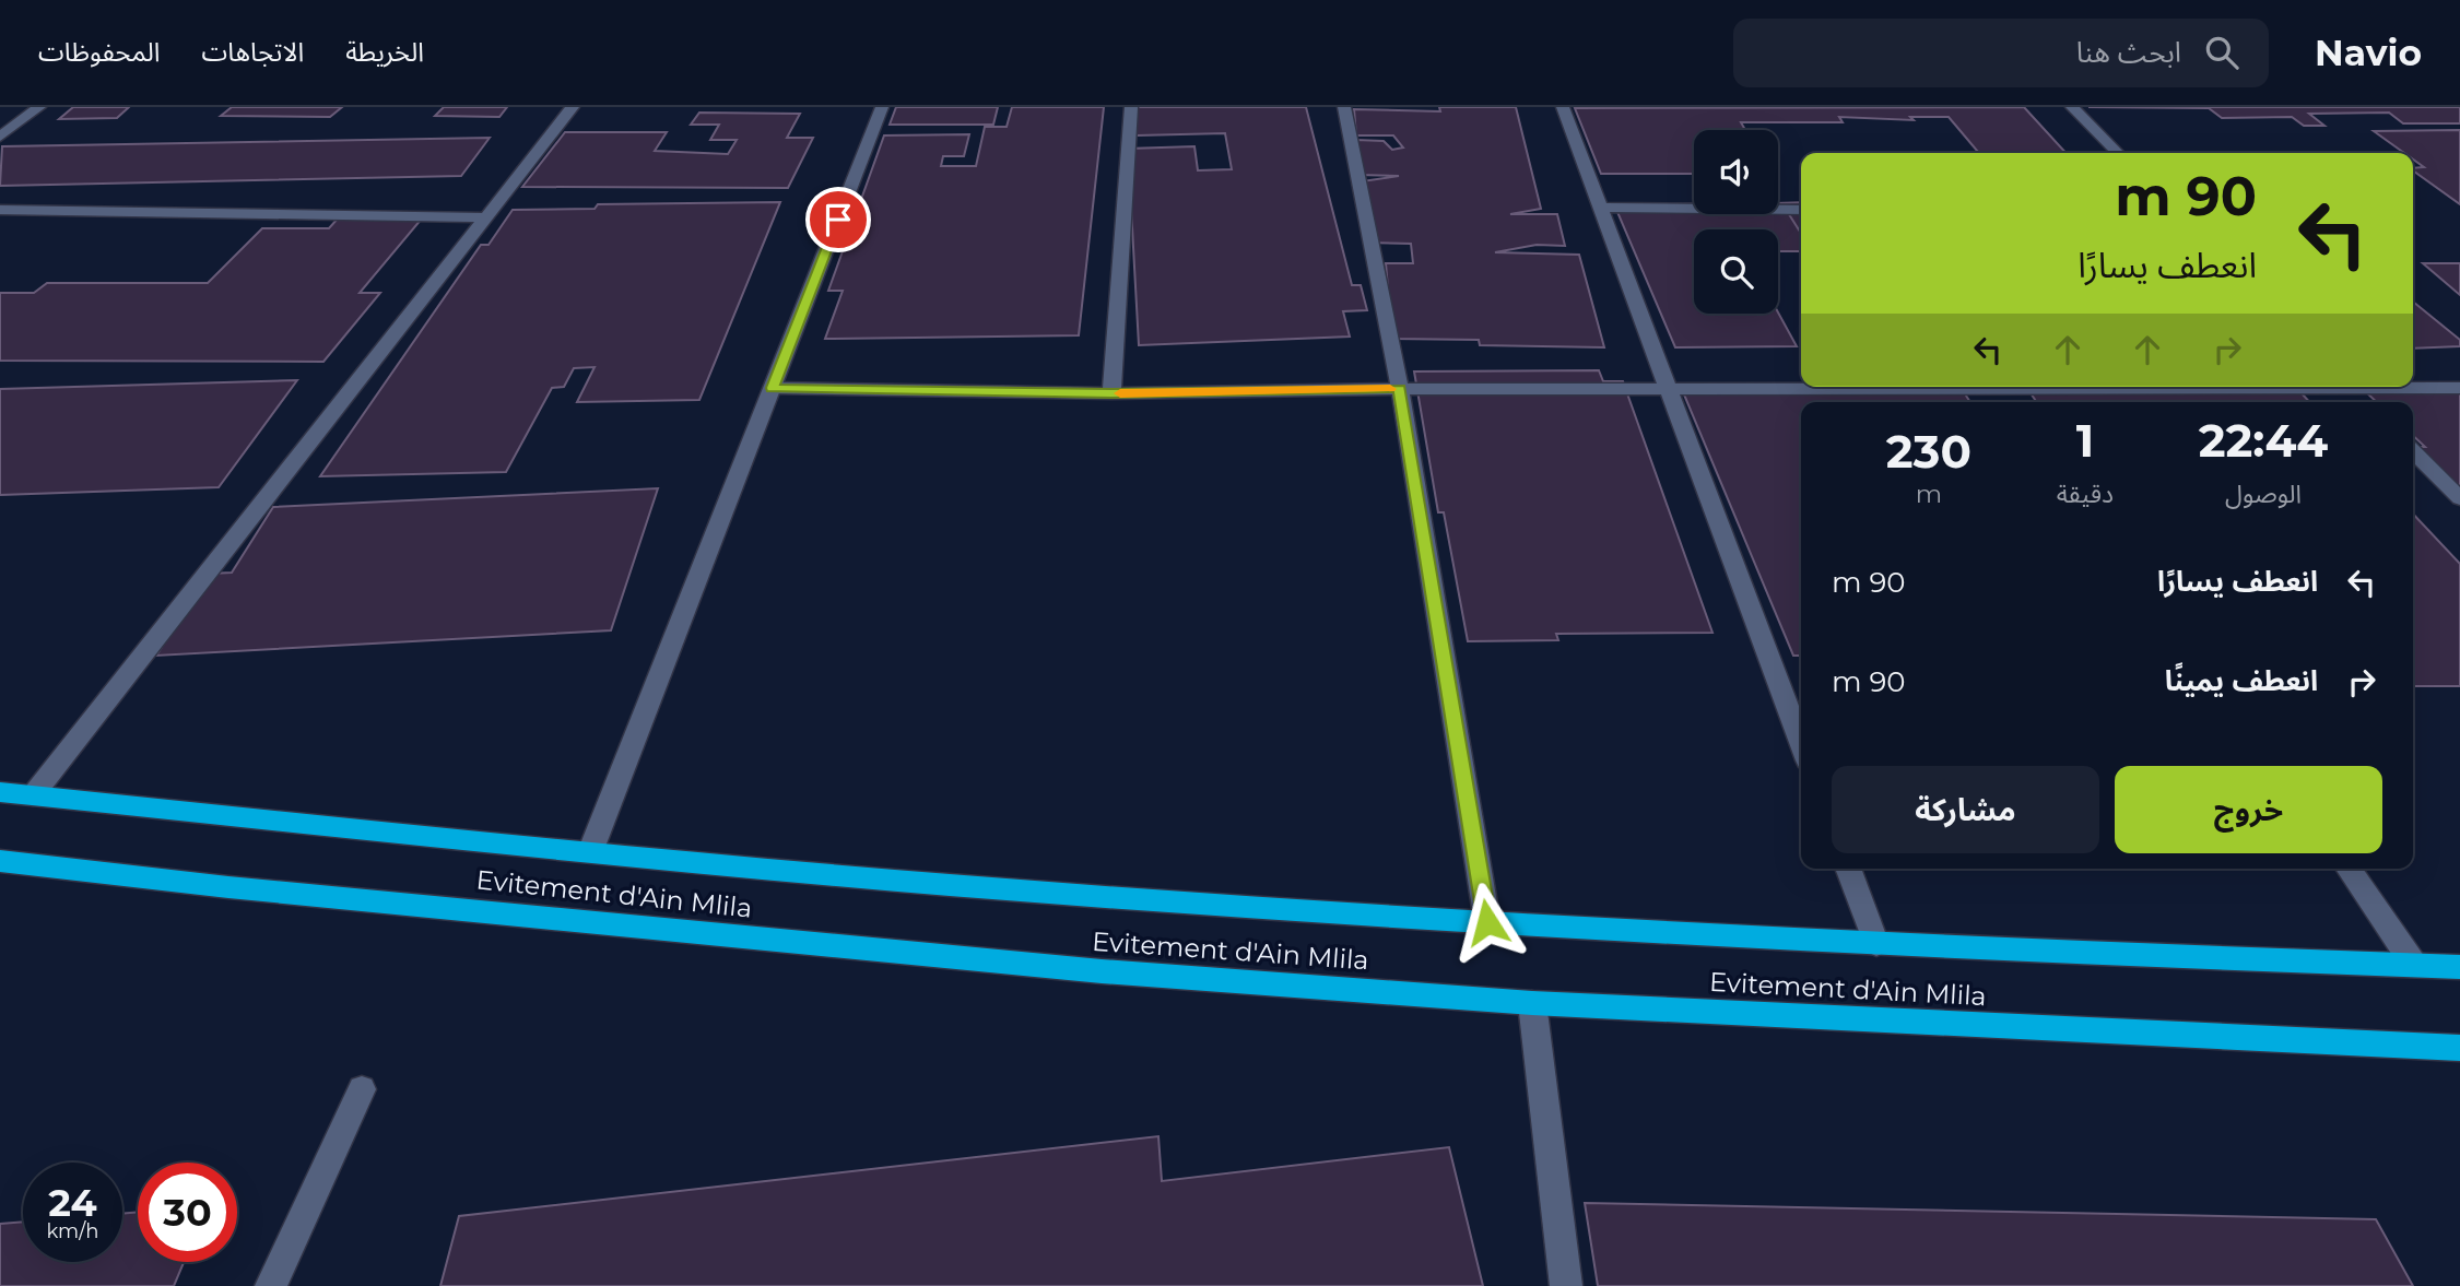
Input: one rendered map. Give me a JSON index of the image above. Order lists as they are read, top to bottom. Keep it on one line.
{"streets":{"highway":["Evitement d'Ain Mlila"]},"page":{"header":"Navio","search":"ابحث هنا","nav":["الخريطة","الاتجاهات","المحفوظات"],"turn":["90 m","انعطف يسارًا"],"eta":["22:44","الوصول","1","دقيقة","230","m"],"list":[{"name":"انعطف يسارًا","value":"90 m"},{"name":"انعطف يمينًا","value":"90 m"}],"buttons":["خروج","مشاركة"],"speed":"24 km/h","limit":"30"}}
